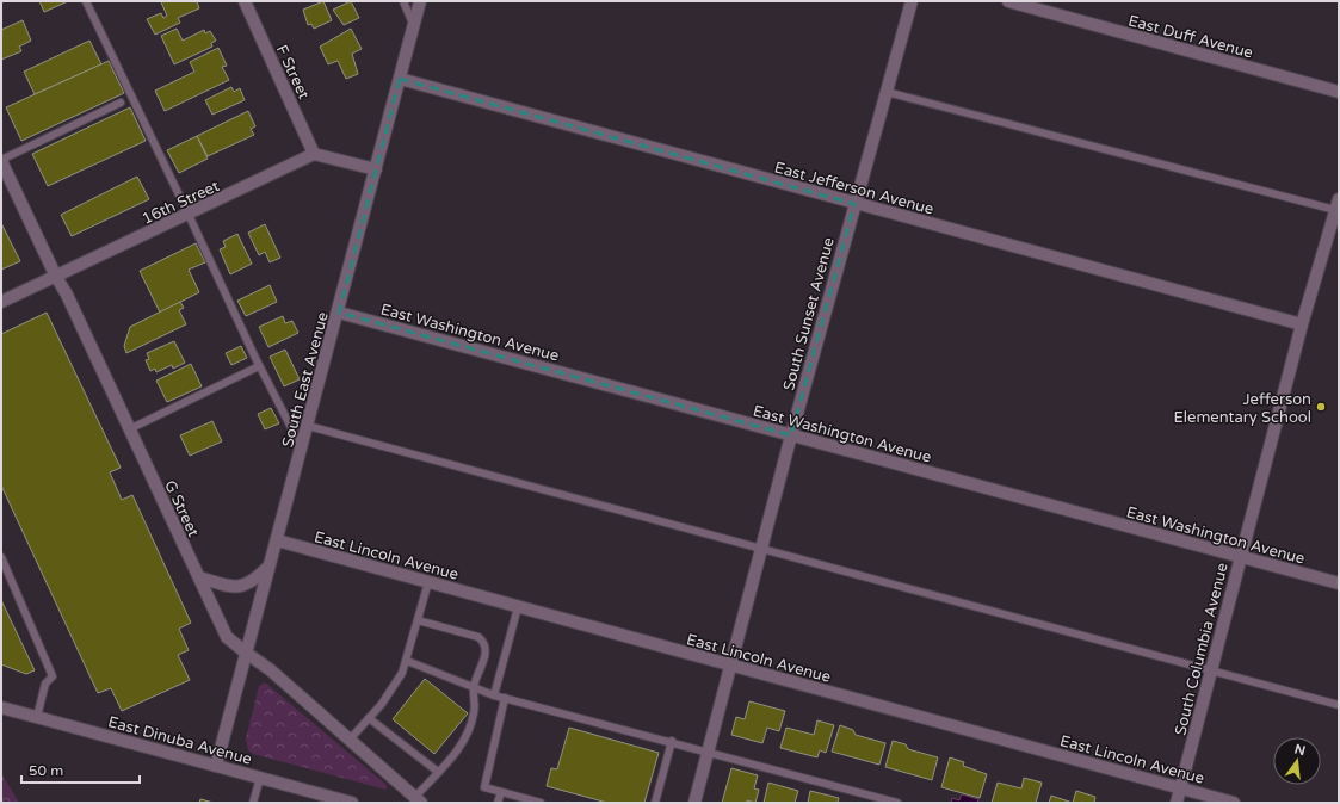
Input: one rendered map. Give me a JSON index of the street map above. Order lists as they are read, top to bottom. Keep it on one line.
{"streets":{"street":["East Duff Avenue","F Street","East Jefferson Avenue","16th Street","South Sunset Avenue","East Washington Avenue","South East Avenue","G Street","East Lincoln Avenue","South Columbia Avenue","East Dinuba Avenue"]},"crossings":[["F Street","16th Street"],["East Jefferson Avenue","South Sunset Avenue"],["East Jefferson Avenue","South East Avenue"],["East Jefferson Avenue","South Columbia Avenue"],["16th Street","G Street"],["South Sunset Avenue","East Washington Avenue"],["South Sunset Avenue","East Lincoln Avenue"],["East Washington Avenue","South East Avenue"],["East Washington Avenue","South Columbia Avenue"],["South East Avenue","G Street"],["South East Avenue","East Lincoln Avenue"],["South East Avenue","East Dinuba Avenue"],["East Lincoln Avenue","South Columbia Avenue"]],"places":["Jefferson Elementary School"],"scale_bar":"50 m","north":"top"}
